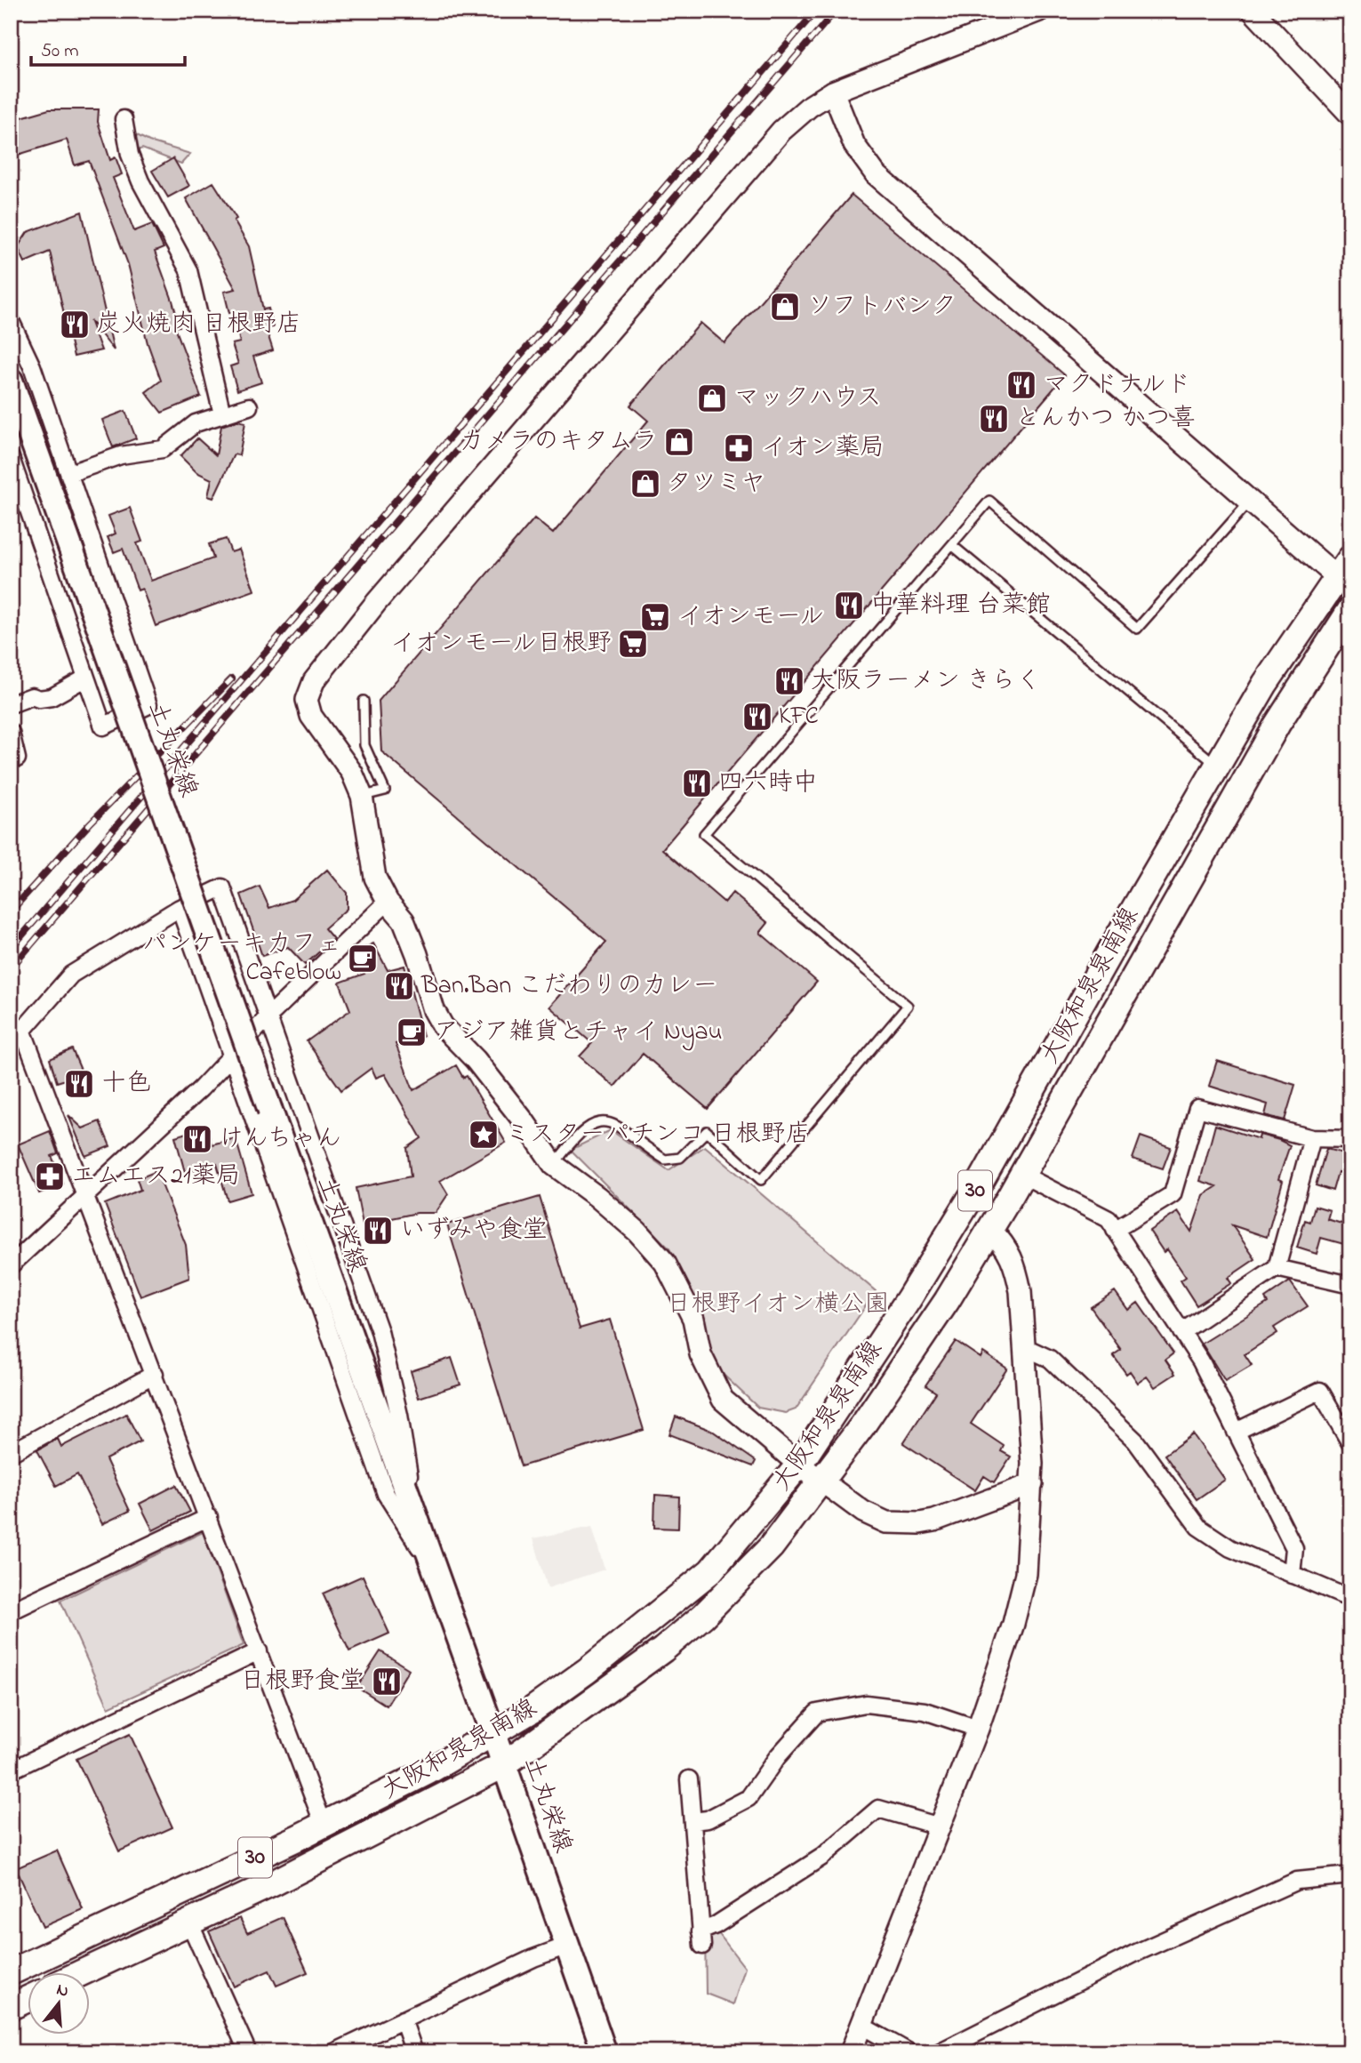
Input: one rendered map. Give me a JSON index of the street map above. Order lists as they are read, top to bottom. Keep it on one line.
{"streets":{"main road":["土丸栄線","大阪和泉泉南線","30"]},"crossings":[["土丸栄線","大阪和泉泉南線"]],"parks":["日根野イオン横公園"],"places":{"shop":["ソフトバンク","マックハウス","カメラのキタムラ","タツミヤ"],"restaurant":["炭火焼肉 日根野店","マクドナルド","とんかつ かつ喜","中華料理 台菜館","大阪ラーメン きらく","KFC","四六時中","Ban.Ban こだわりのカレー","十色","けんちゃん","いずみや食堂","日根野食堂"],"pharmacy":["イオン薬局","エムエス21薬局"],"supermarket":["イオンモール","イオンモール日根野"],"cafe":["パンケーキカフェ Cafeblow","アジア雑貨とチャイ Nyau"],"place":["ミスターパチンコ 日根野店"]},"scale_bar":"50 m","north":"top"}
